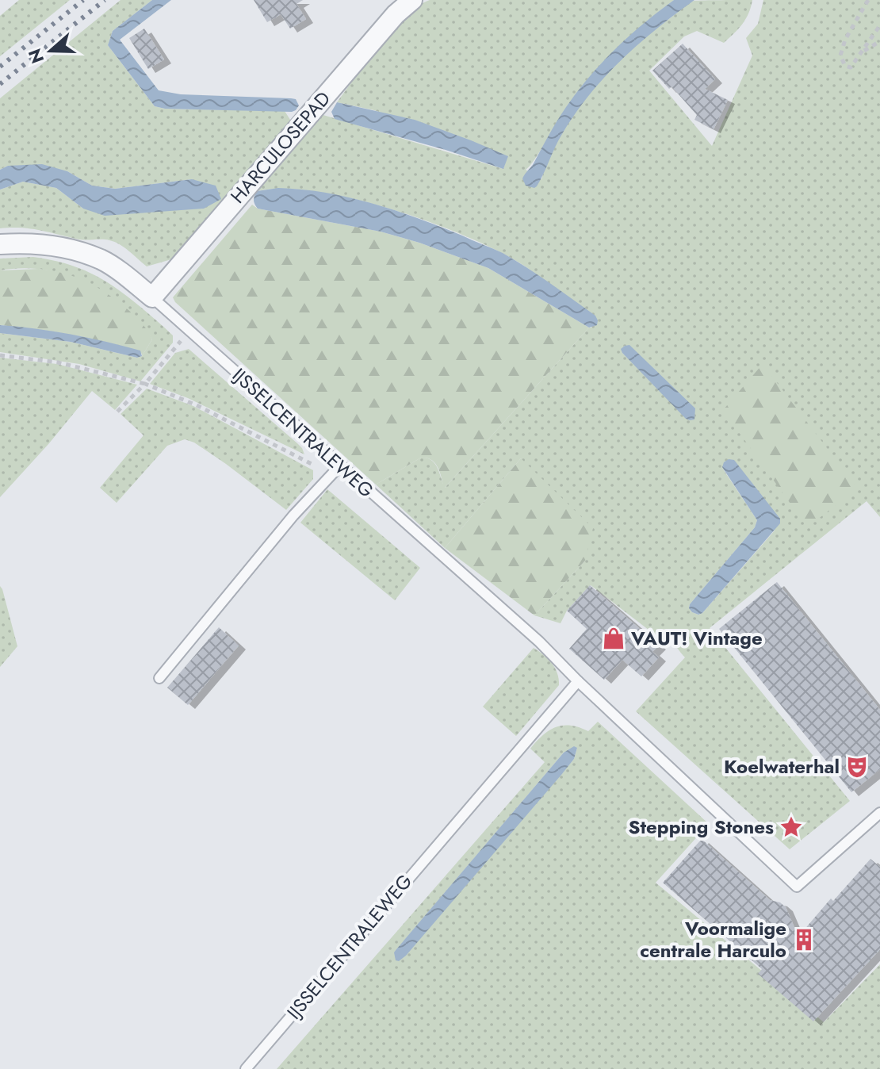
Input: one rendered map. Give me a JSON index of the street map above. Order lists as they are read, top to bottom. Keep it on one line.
{"streets":{"street":["HARCULOSEPAD","IJSSELCENTRALEWEG"]},"crossings":[["HARCULOSEPAD","IJSSELCENTRALEWEG"]],"places":{"shop":["VAUT! Vintage"],"theatre":["Koelwaterhal"],"place":["Stepping Stones"],"building":["Voormalige centrale Harculo"]},"north":"left"}
